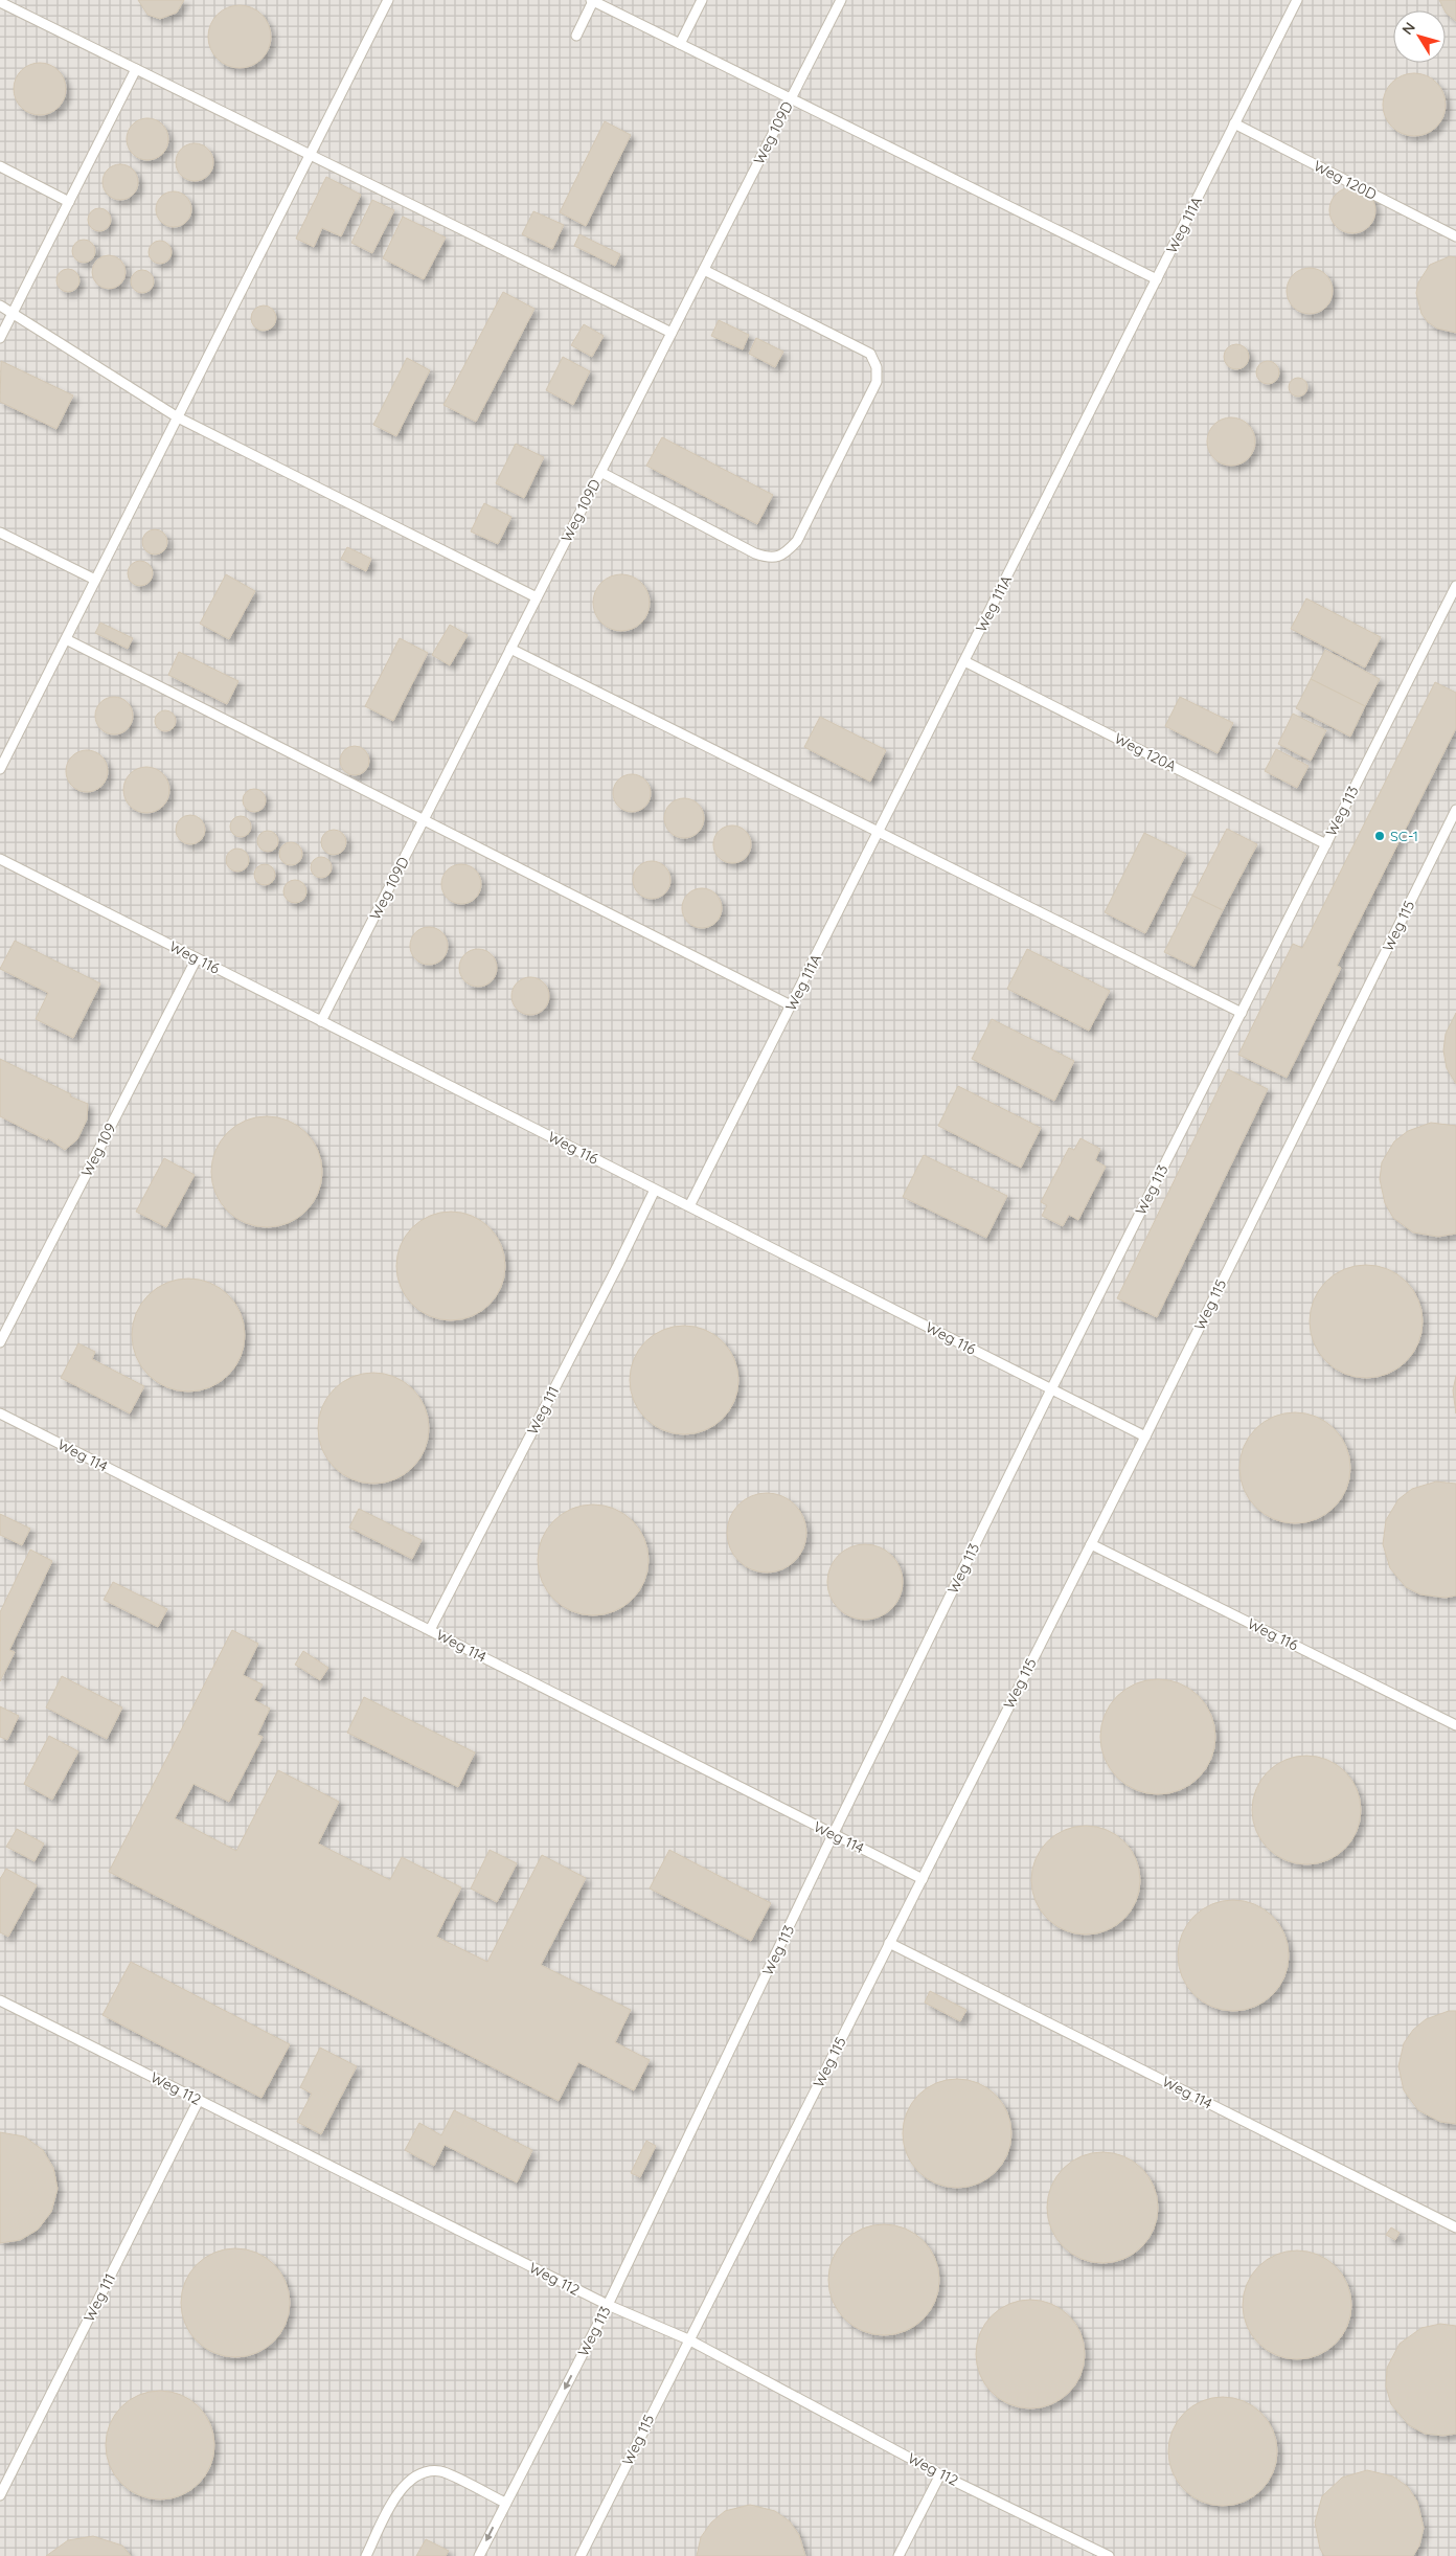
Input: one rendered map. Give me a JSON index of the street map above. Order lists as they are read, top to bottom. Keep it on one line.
{"streets":{"lane":["Weg 109D","Weg 120D","Weg 111A","Weg 120A","Weg 113","Weg 115","Weg 116","Weg 109","Weg 111","Weg 114","Weg 112"]},"crossings":[["Weg 109D","Weg 116"],["Weg 120D","Weg 111A"],["Weg 111A","Weg 120A"],["Weg 111A","Weg 116"],["Weg 120A","Weg 113"],["Weg 113","Weg 116"],["Weg 113","Weg 114"],["Weg 113","Weg 112"],["Weg 115","Weg 116"],["Weg 115","Weg 114"],["Weg 115","Weg 112"],["Weg 116","Weg 109"],["Weg 116","Weg 111"],["Weg 111","Weg 114"],["Weg 111","Weg 112"]],"places":["SC-1"],"north":"top left"}
